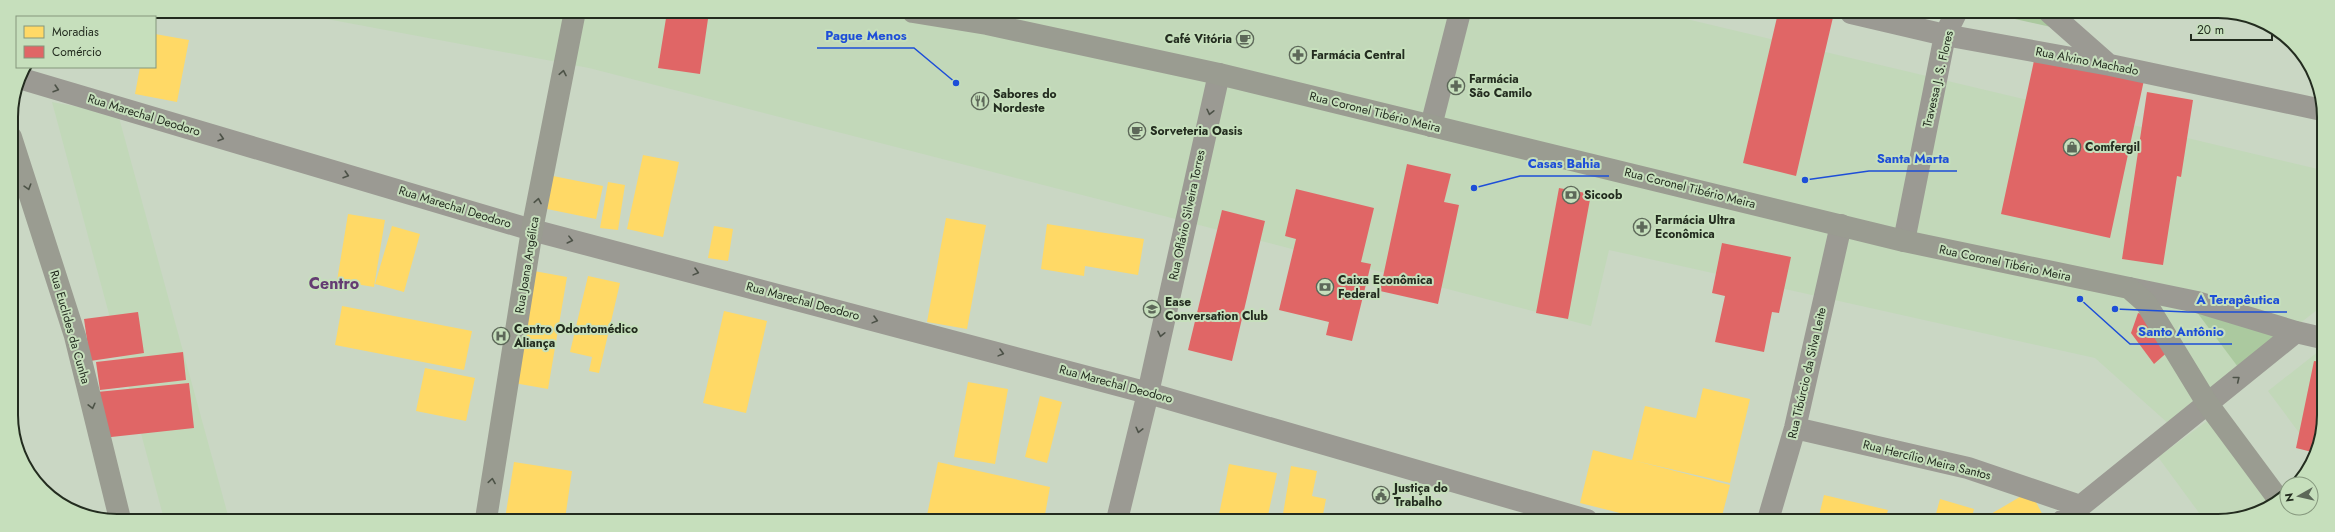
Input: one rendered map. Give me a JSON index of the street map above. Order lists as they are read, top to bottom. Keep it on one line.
{"streets":{"main road":["Rua Coronel Tibério Meira","Rua Joana Angélica","Rua Euclides da Cunha"],"street":["Rua Alvino Machado","Travessa J. S. Flores","Rua Marechal Deodoro","Rua Oflávio Silveira Torres","Rua Tibúrcio da Silva Leite","Rua Hercílio Meira Santos"]},"crossings":[["Rua Alvino Machado","Travessa J. S. Flores"],["Travessa J. S. Flores","Rua Coronel Tibério Meira"],["Rua Coronel Tibério Meira","Rua Oflávio Silveira Torres"],["Rua Coronel Tibério Meira","Rua Tibúrcio da Silva Leite"],["Rua Marechal Deodoro","Rua Oflávio Silveira Torres"],["Rua Marechal Deodoro","Rua Joana Angélica"],["Rua Tibúrcio da Silva Leite","Rua Hercílio Meira Santos"]],"one_way":["Rua Marechal Deodoro","Rua Oflávio Silveira Torres","Rua Joana Angélica","Rua Euclides da Cunha"],"districts":["Centro"],"places":{"cafe":["Café Vitória","Sorveteria Oasis"],"pharmacy":["Farmácia Central","Farmácia São Camilo","Farmácia Ultra Econômica"],"other":["Pague Menos","Santa Marta","Casas Bahia","Santo Antônio","A Terapêutica"],"restaurant":["Sabores do Nordeste"],"shop":["Comfergil"],"bank":["Sicoob","Caixa Econômica Federal"],"school or university":["Ease Conversation Club"],"hospital":["Centro Odontomédico Aliança"],"public building":["Justiça do Trabalho"]},"legend":["Moradias","Comércio"],"scale_bar":"20 m","north":"left"}
